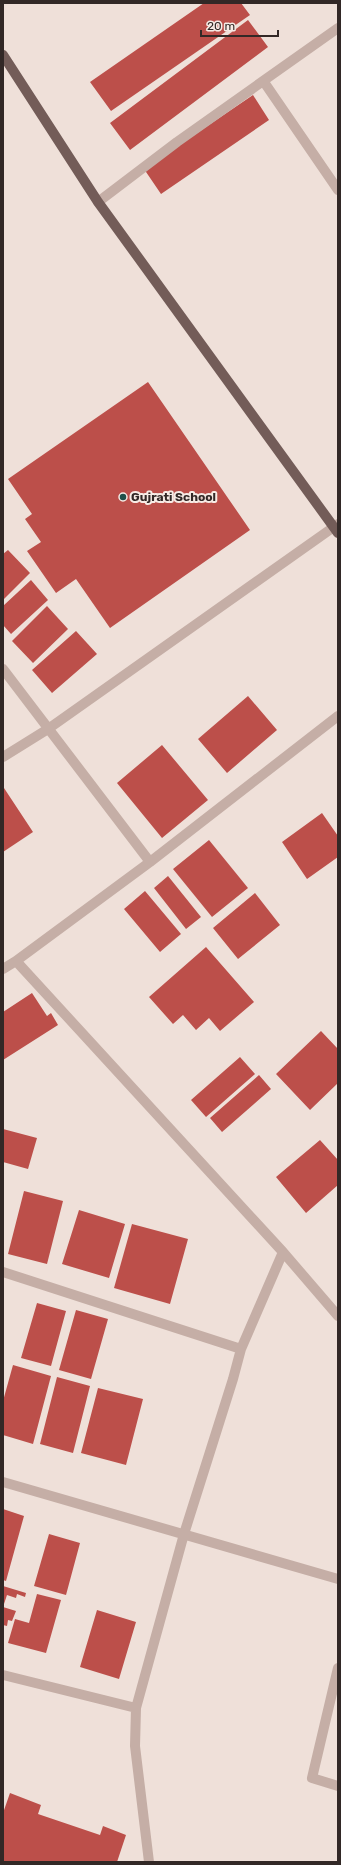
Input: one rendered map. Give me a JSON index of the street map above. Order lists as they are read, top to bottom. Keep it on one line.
{"places":["Gujrati School"],"scale_bar":"20 m"}
